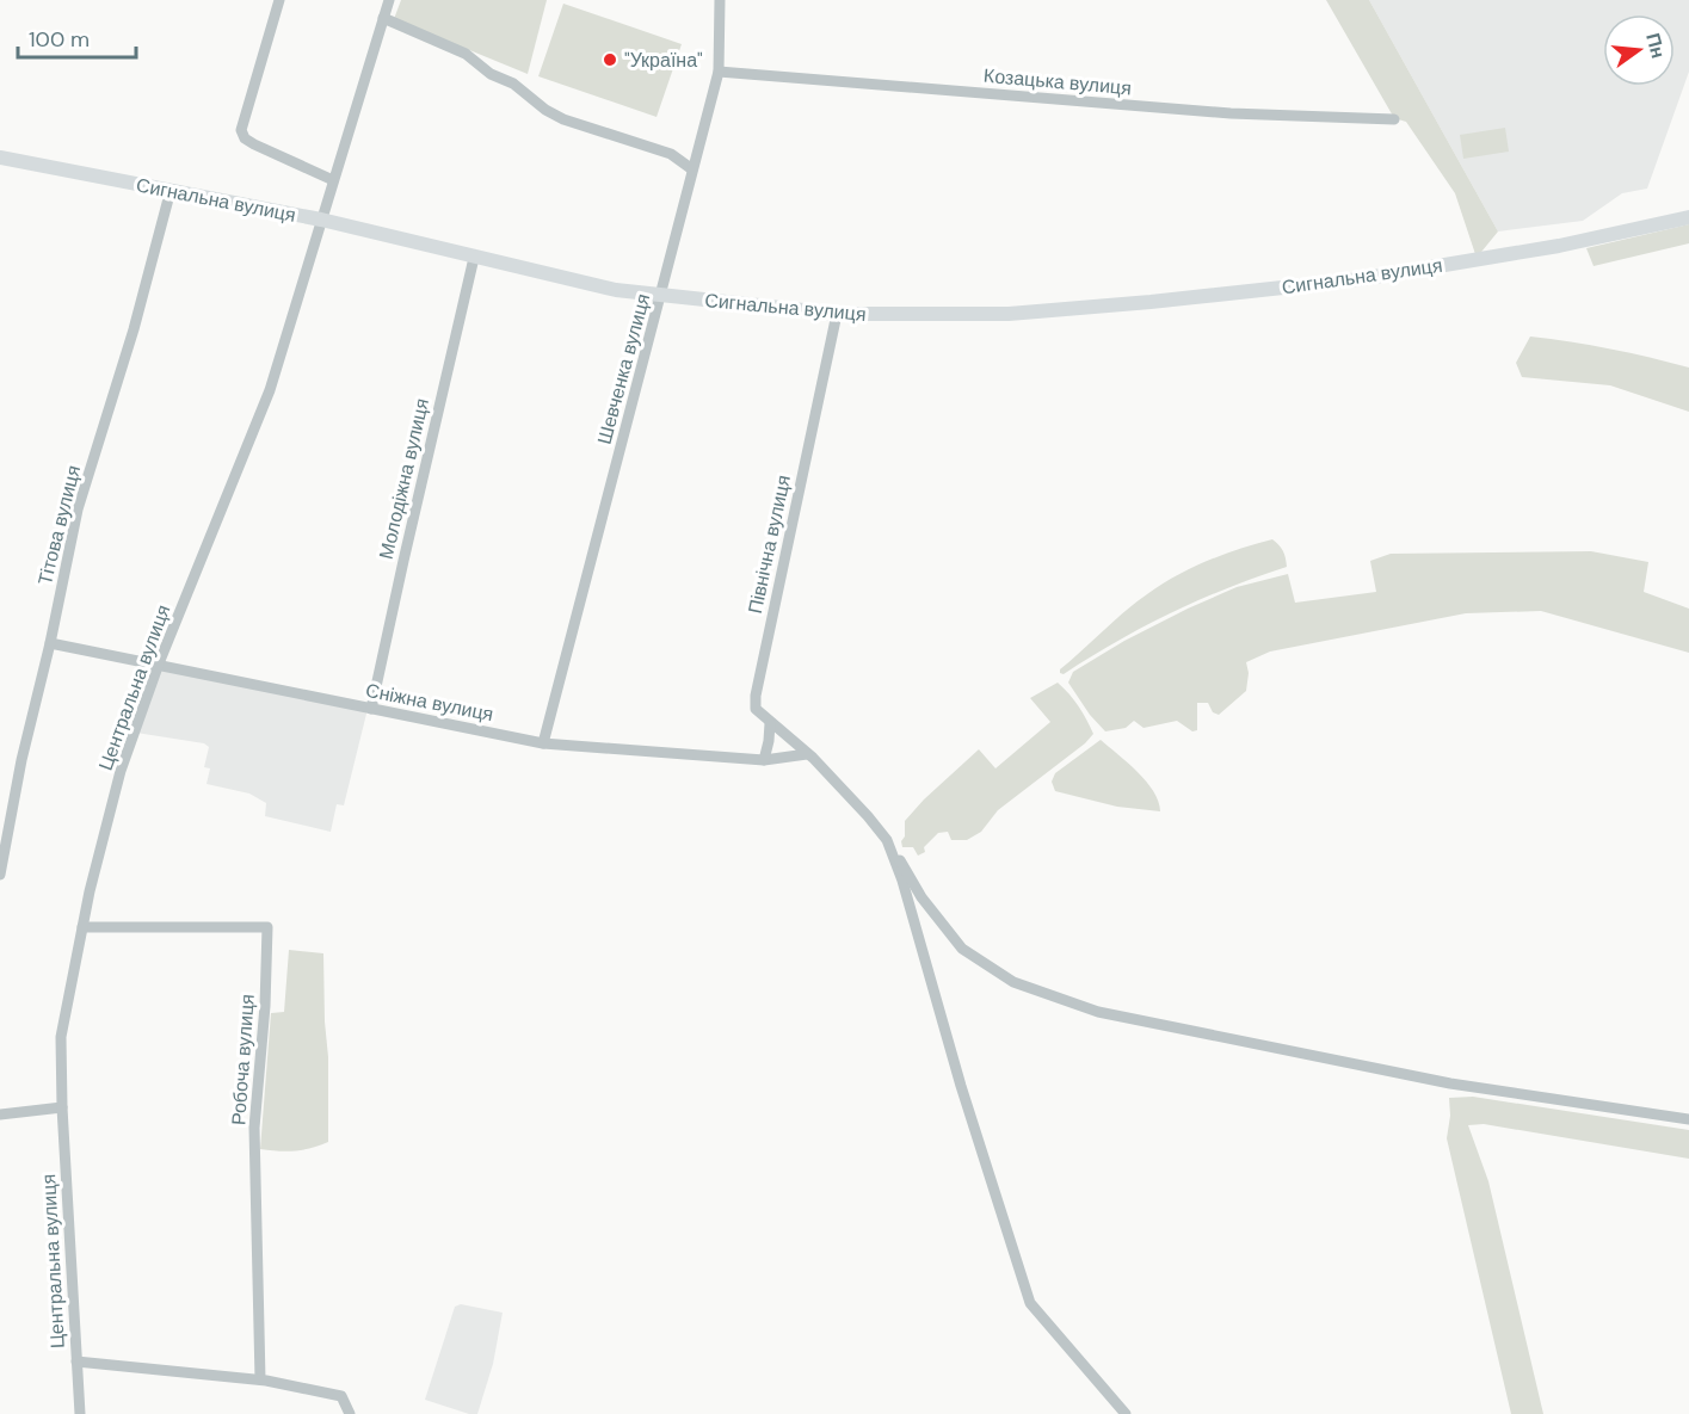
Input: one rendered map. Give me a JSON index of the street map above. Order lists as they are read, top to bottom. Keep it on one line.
{"streets":{"main road":["Сигнальна вулиця"],"street":["Козацька вулиця","Шевченка вулиця","Молодіжна вулиця","Тітова вулиця","Північна вулиця","Центральна вулиця","Сніжна вулиця","Робоча вулиця"]},"crossings":[["Козацька вулиця","Шевченка вулиця"],["Сигнальна вулиця","Шевченка вулиця"],["Сигнальна вулиця","Молодіжна вулиця"],["Сигнальна вулиця","Тітова вулиця"],["Сигнальна вулиця","Північна вулиця"],["Сигнальна вулиця","Центральна вулиця"],["Шевченка вулиця","Сніжна вулиця"],["Молодіжна вулиця","Сніжна вулиця"],["Тітова вулиця","Сніжна вулиця"],["Північна вулиця","Сніжна вулиця"],["Центральна вулиця","Сніжна вулиця"],["Центральна вулиця","Робоча вулиця"]],"places":["\"Україна\""],"scale_bar":"100 m","north":"right"}
